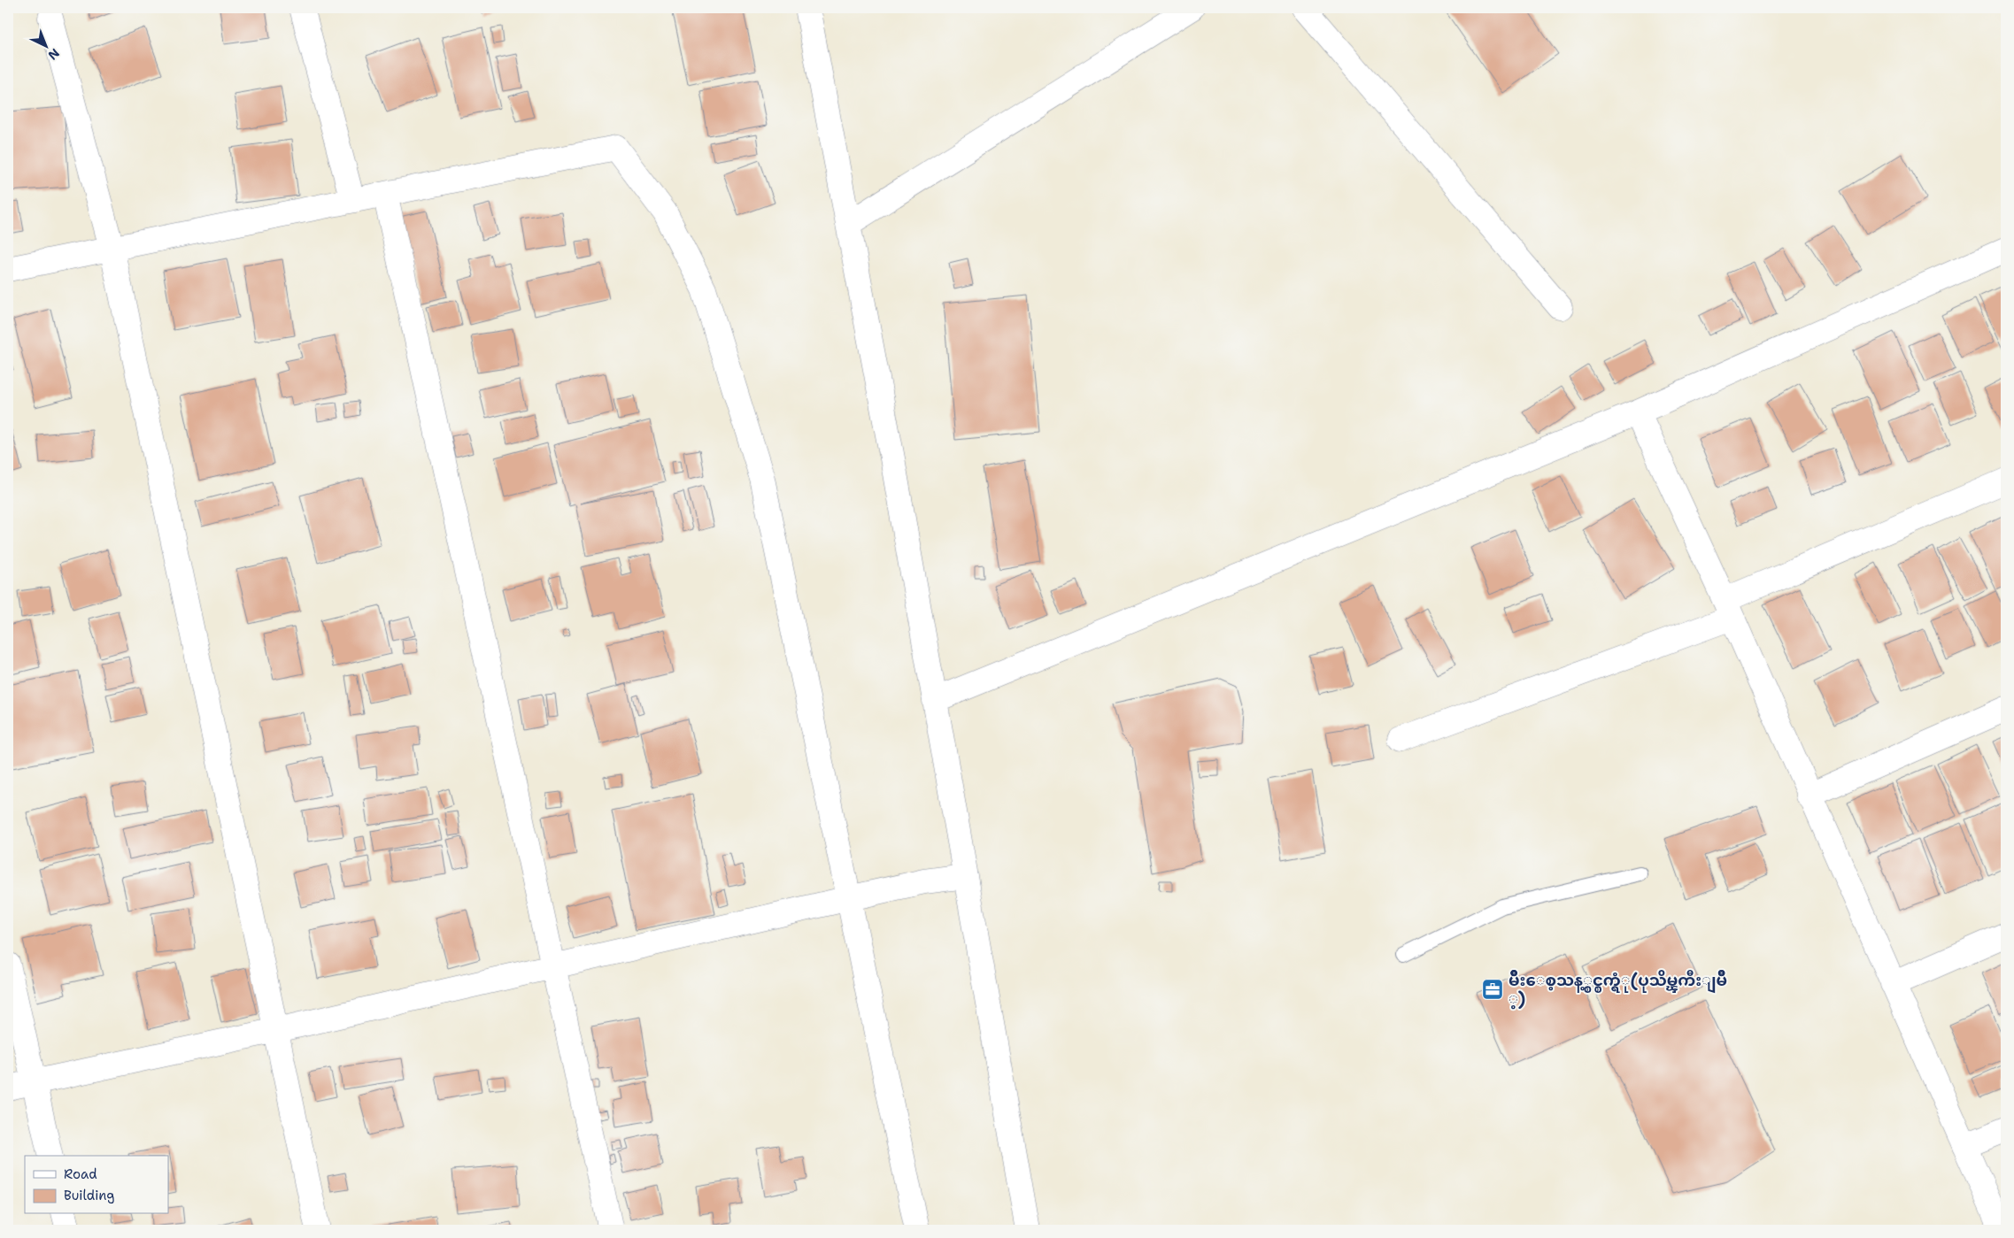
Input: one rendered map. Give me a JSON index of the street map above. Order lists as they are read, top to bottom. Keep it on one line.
{"places":{"office":["မ်ိဳးေစ့သန့္စင္စက္ရံု(ပုသိမ္ၾကီးျမိဳ ့)"]},"legend":["Road","Building"],"north":"bottom right"}
